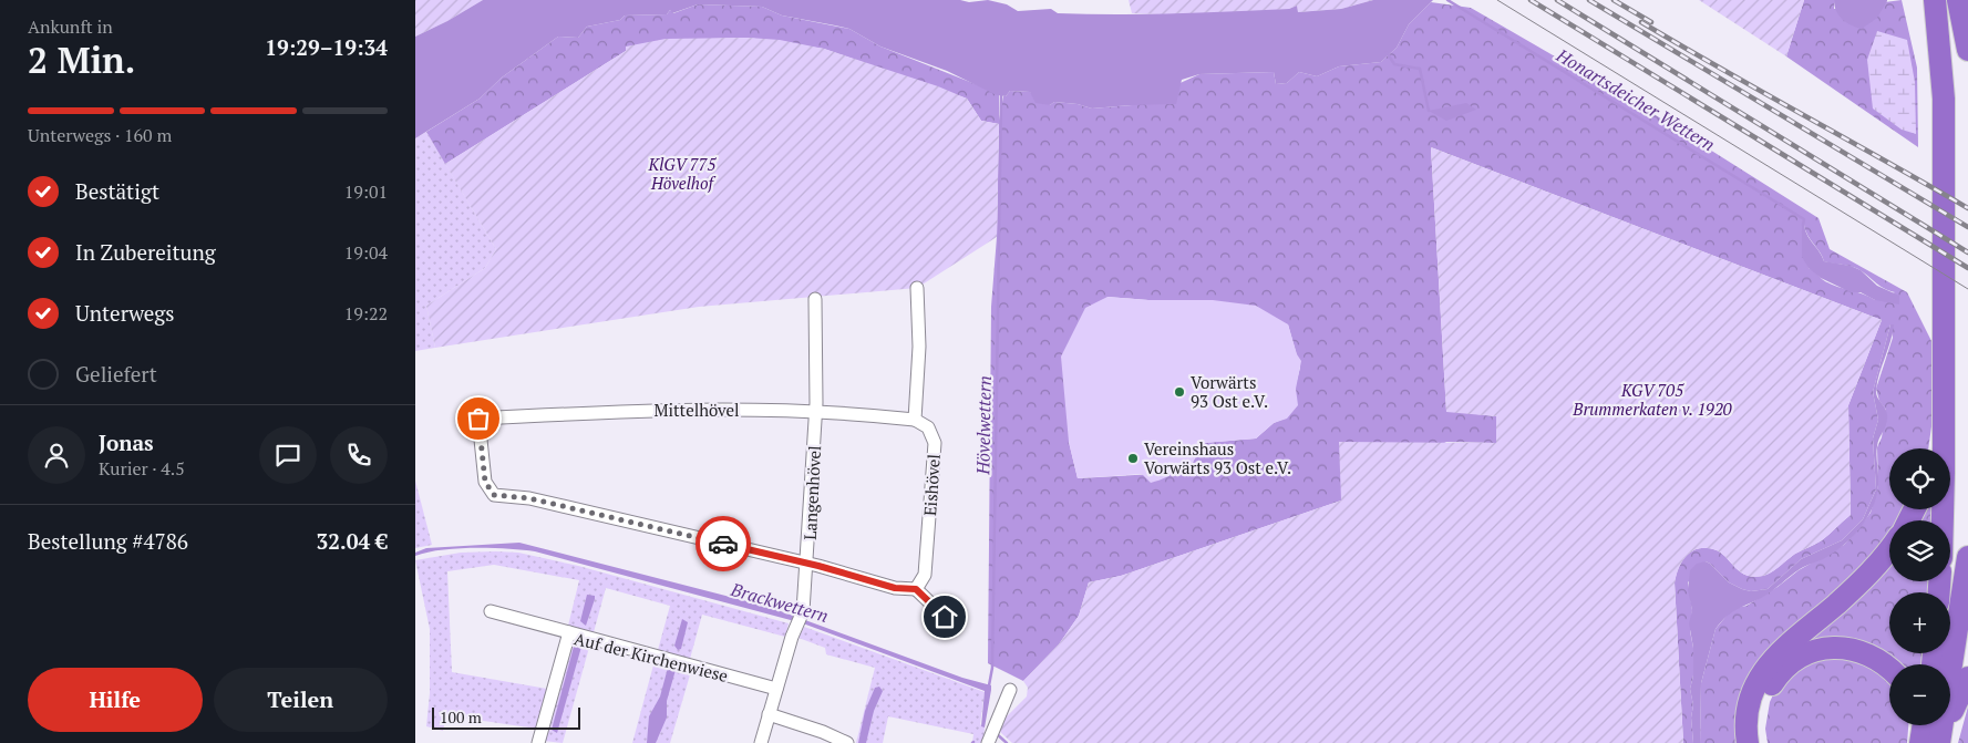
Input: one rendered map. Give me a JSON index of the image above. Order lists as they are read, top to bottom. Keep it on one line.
{"streets":{"street":["Mittelhövel","Eishövel","Langenhövel","Auf der Kirchenwiese"]},"crossings":[["Mittelhövel","Eishövel"],["Mittelhövel","Langenhövel"],["Langenhövel","Auf der Kirchenwiese"]],"water":["Honartsdeicher Wettern","Hövelwettern","Brackwettern"],"parks":["KlGV 775 Hövelhof","KGV 705 Brummerkaten v. 1920"],"places":["Vorwärts 93 Ost e.V.","Vereinshaus Vorwärts 93 Ost e.V."],"scale_bar":"100 m","page":{"heading":["2 Min.","Ankunft in","19:29–19:34"],"panel":["Jonas","Kurier · 4.5","Bestellung #4786","32.04 €"],"bar":"Unterwegs · 160 m","list":[["Bestätigt","19:01"],["In Zubereitung","19:04"],["Unterwegs","19:22"],"Geliefert"],"map_buttons":["+","−"],"buttons":["Hilfe","Teilen"],"scale":"100 m"}}
